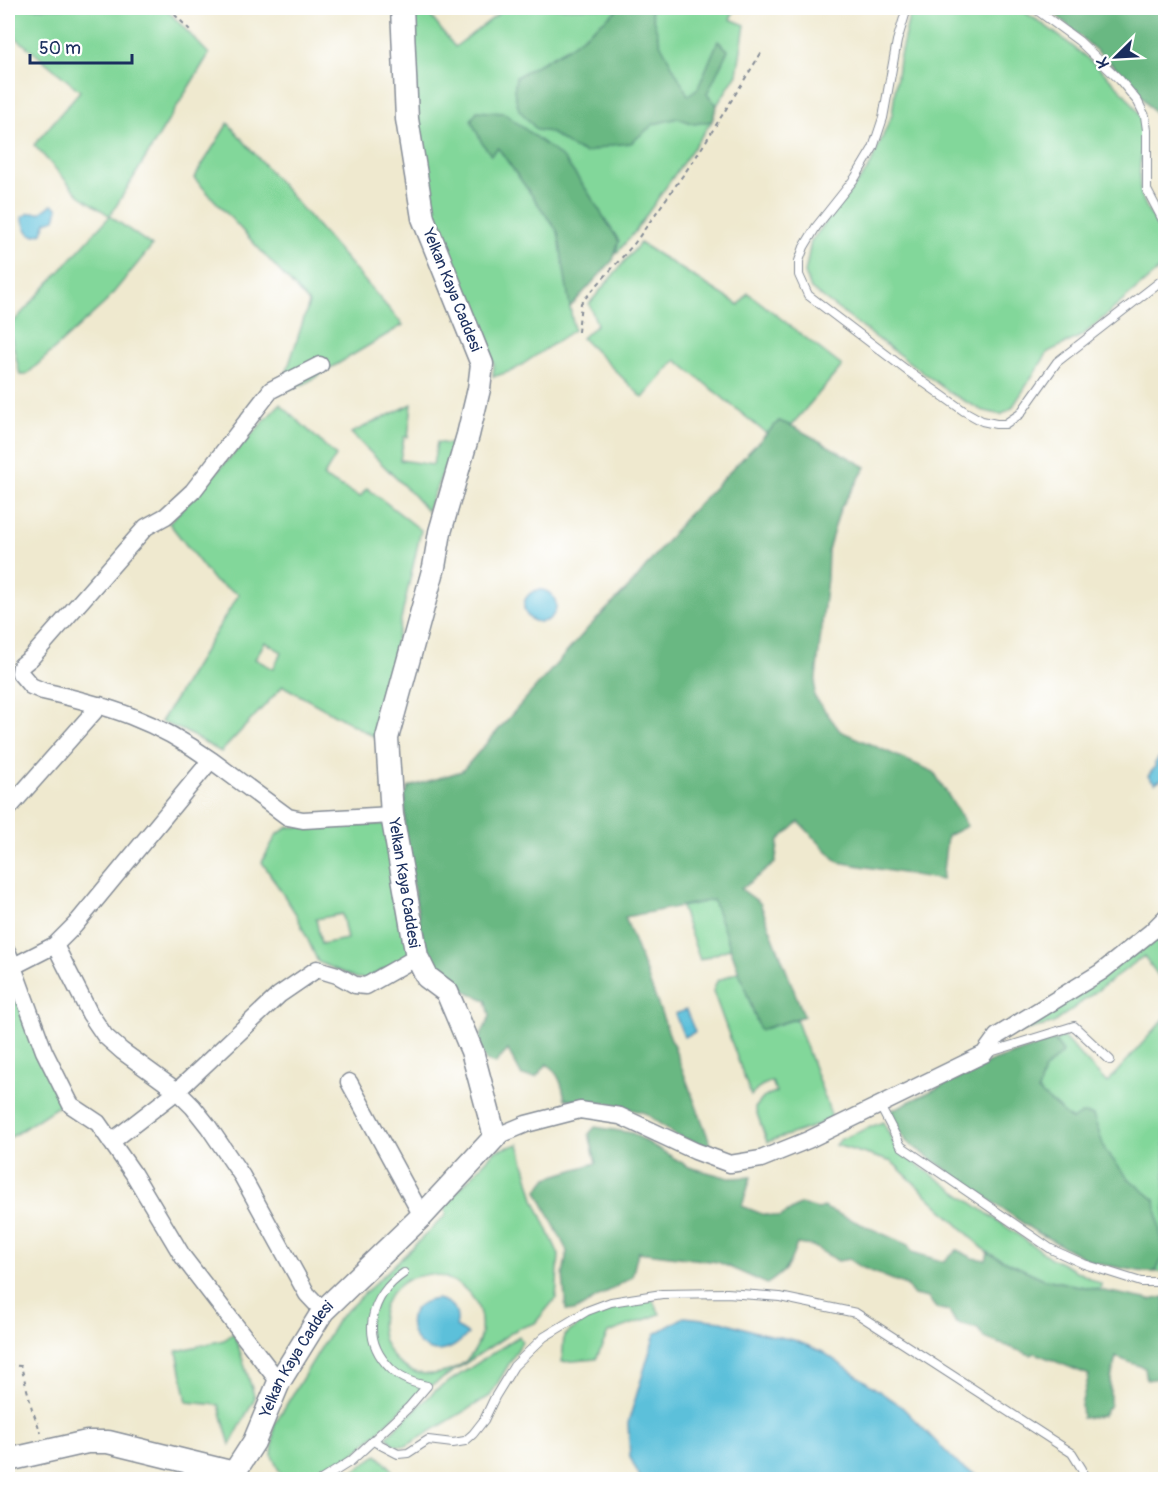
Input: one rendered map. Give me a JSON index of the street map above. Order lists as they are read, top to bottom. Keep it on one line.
{"streets":{"street":["Yelkan Kaya Caddesi"]},"scale_bar":"50 m","north":"bottom left"}
